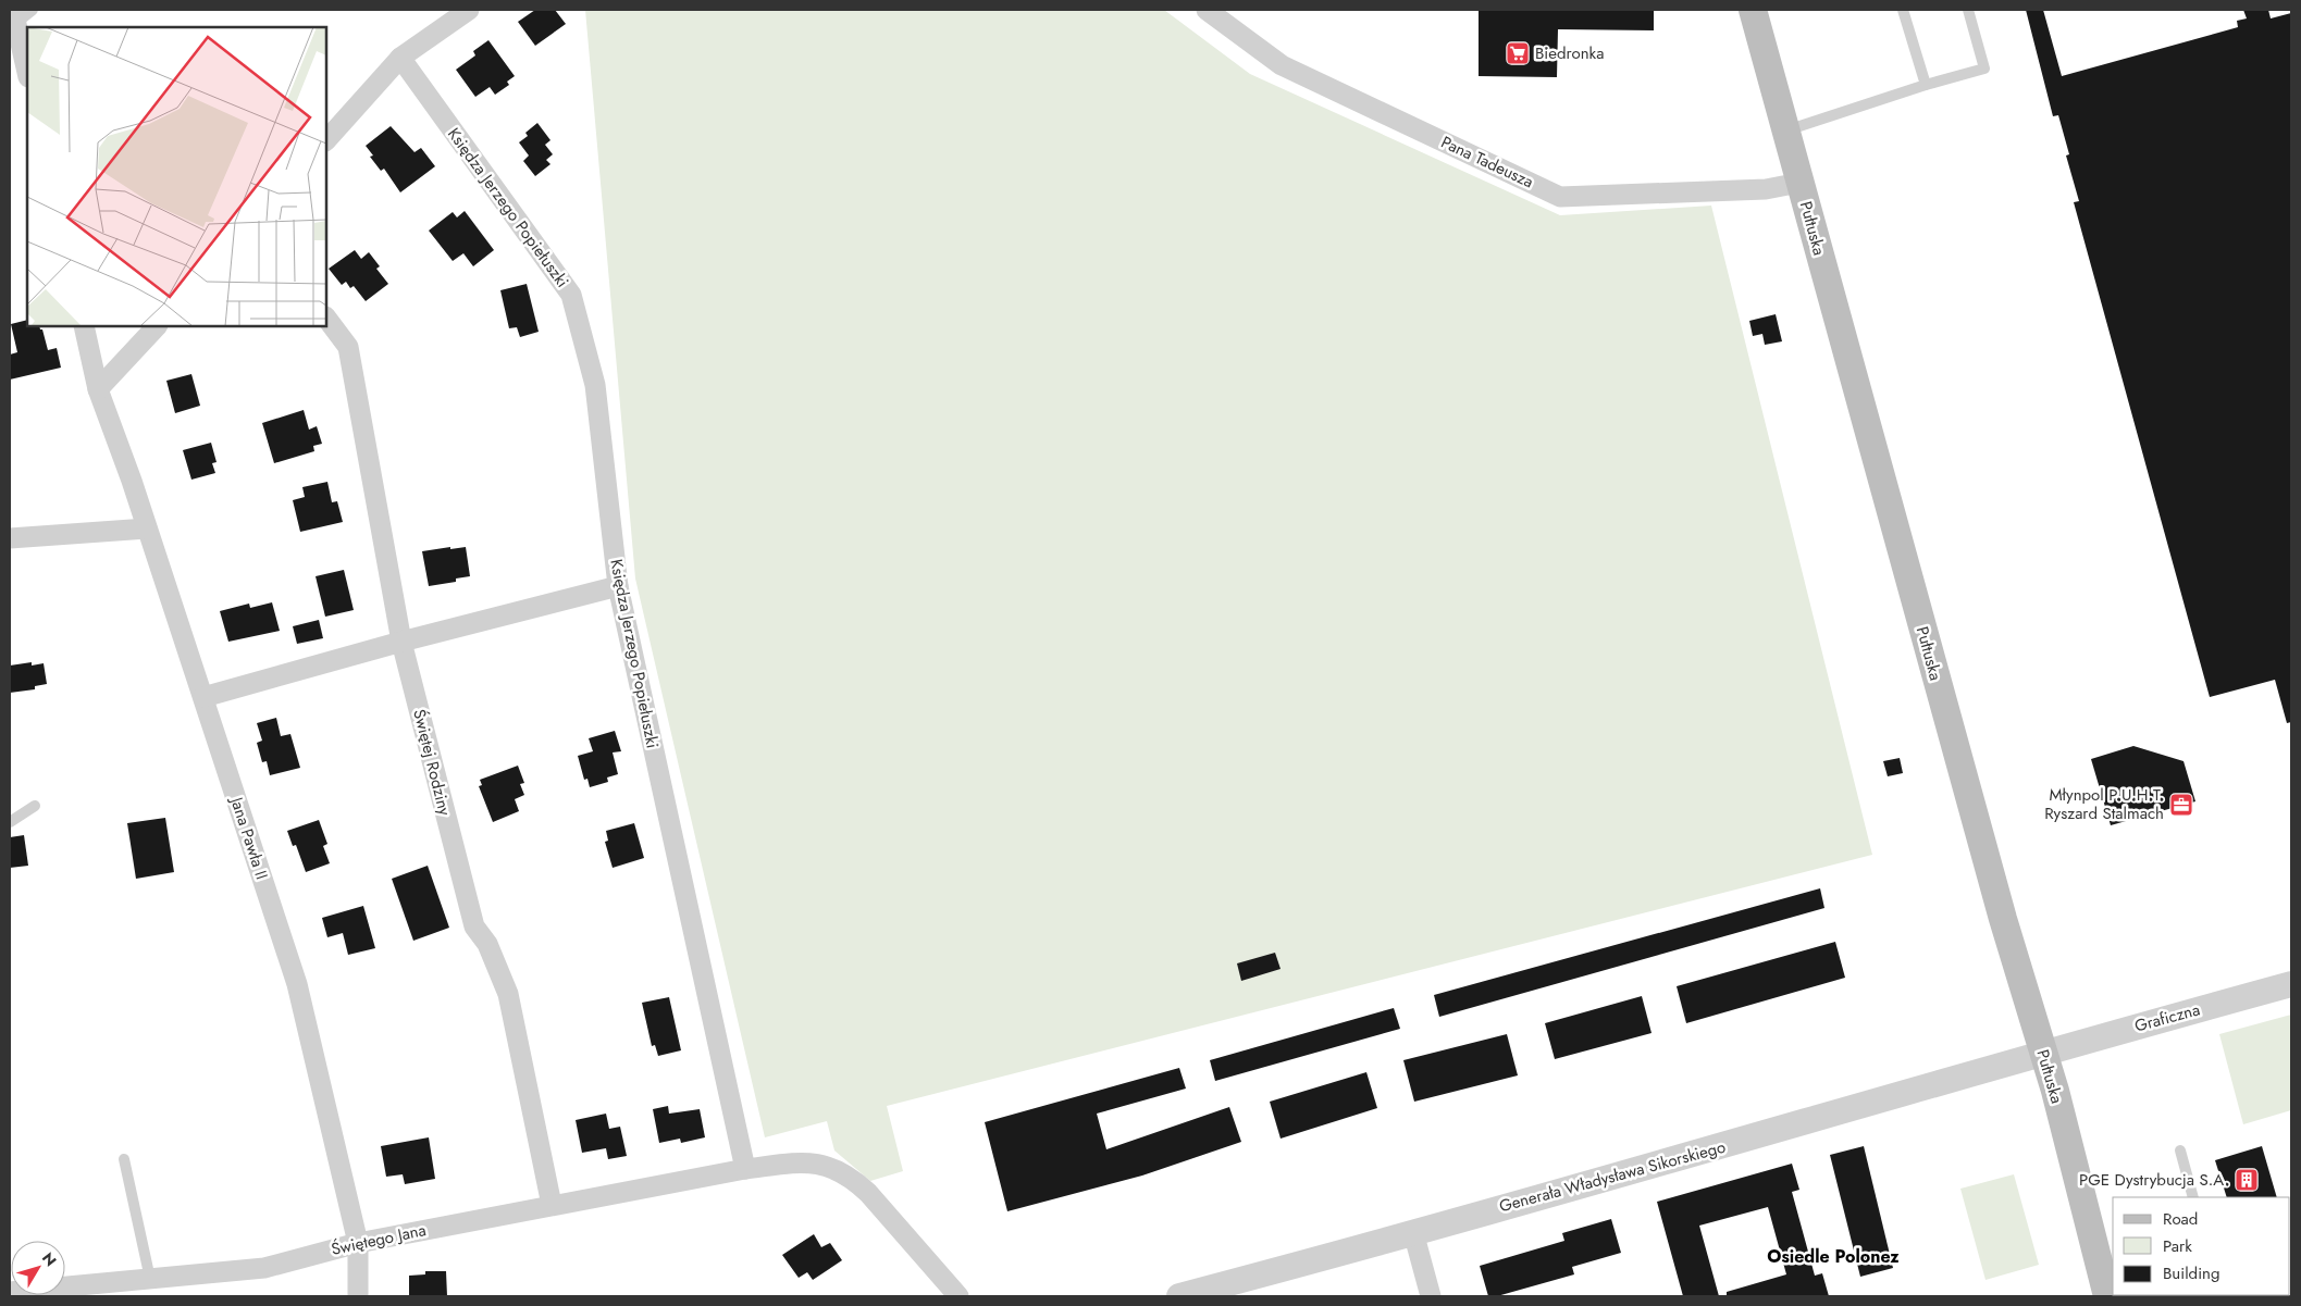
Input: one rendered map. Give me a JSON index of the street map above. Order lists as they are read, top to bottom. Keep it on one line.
{"streets":{"main road":["Pułtuska"],"street":["Pana Tadeusza","Księdza Jerzego Popiełuszki","Świętej Rodziny","Jana Pawła II","Graficzna","Generała Władysława Sikorskiego","Świętego Jana"]},"crossings":[["Pana Tadeusza","Pułtuska"],["Księdza Jerzego Popiełuszki","Świętego Jana"],["Pułtuska","Graficzna"],["Pułtuska","Generała Władysława Sikorskiego"],["Świętej Rodziny","Świętego Jana"],["Jana Pawła II","Świętego Jana"],["Graficzna","Generała Władysława Sikorskiego"]],"districts":["Osiedle Polonez"],"places":{"supermarket":["Biedronka"],"office":["Młynpol P.U.H.T. Ryszard Stalmach"],"building":["PGE Dystrybucja S.A."]},"legend":["Road","Park","Building"],"north":"top right"}
